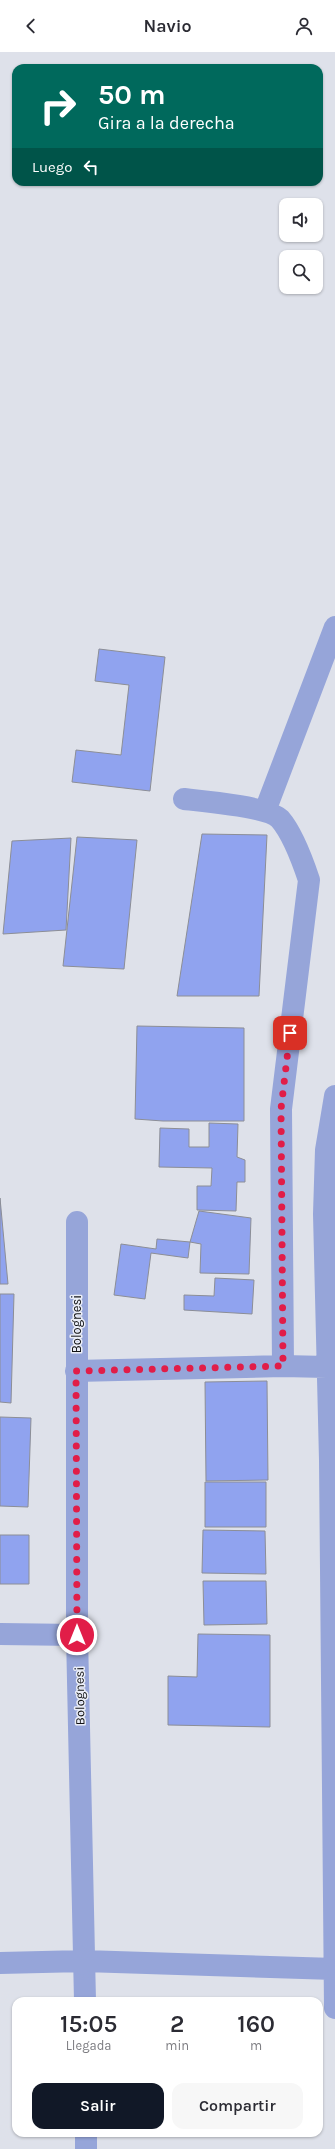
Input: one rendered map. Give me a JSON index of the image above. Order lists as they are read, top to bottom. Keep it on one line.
{"streets":{"street":["Bolognesi"]},"page":{"header":"Navio","turn":["50 m","Gira a la derecha"],"then":"Luego","eta":["15:05","Llegada","2","min","160","m"],"buttons":["Salir","Compartir"]}}
